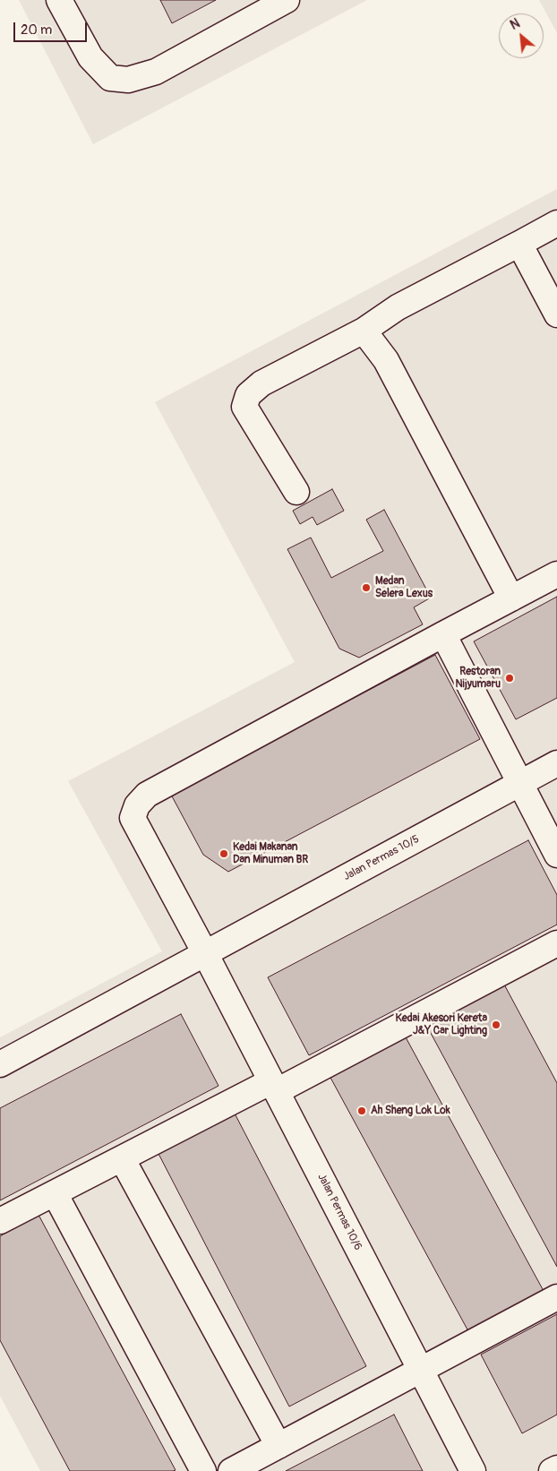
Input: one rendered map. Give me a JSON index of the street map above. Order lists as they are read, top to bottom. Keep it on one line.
{"streets":{"street":["Jalan Permas 10/5","Jalan Permas 10/6"]},"crossings":[["Jalan Permas 10/5","Jalan Permas 10/6"]],"places":["Medan Selera Lexus","Restoran Nijyumaru","Kedai Makanan Dan Minuman BR","Kedai Akesori Kereta J&Y Car Lighting","Ah Sheng Lok Lok"],"scale_bar":"20 m","north":"top left"}
